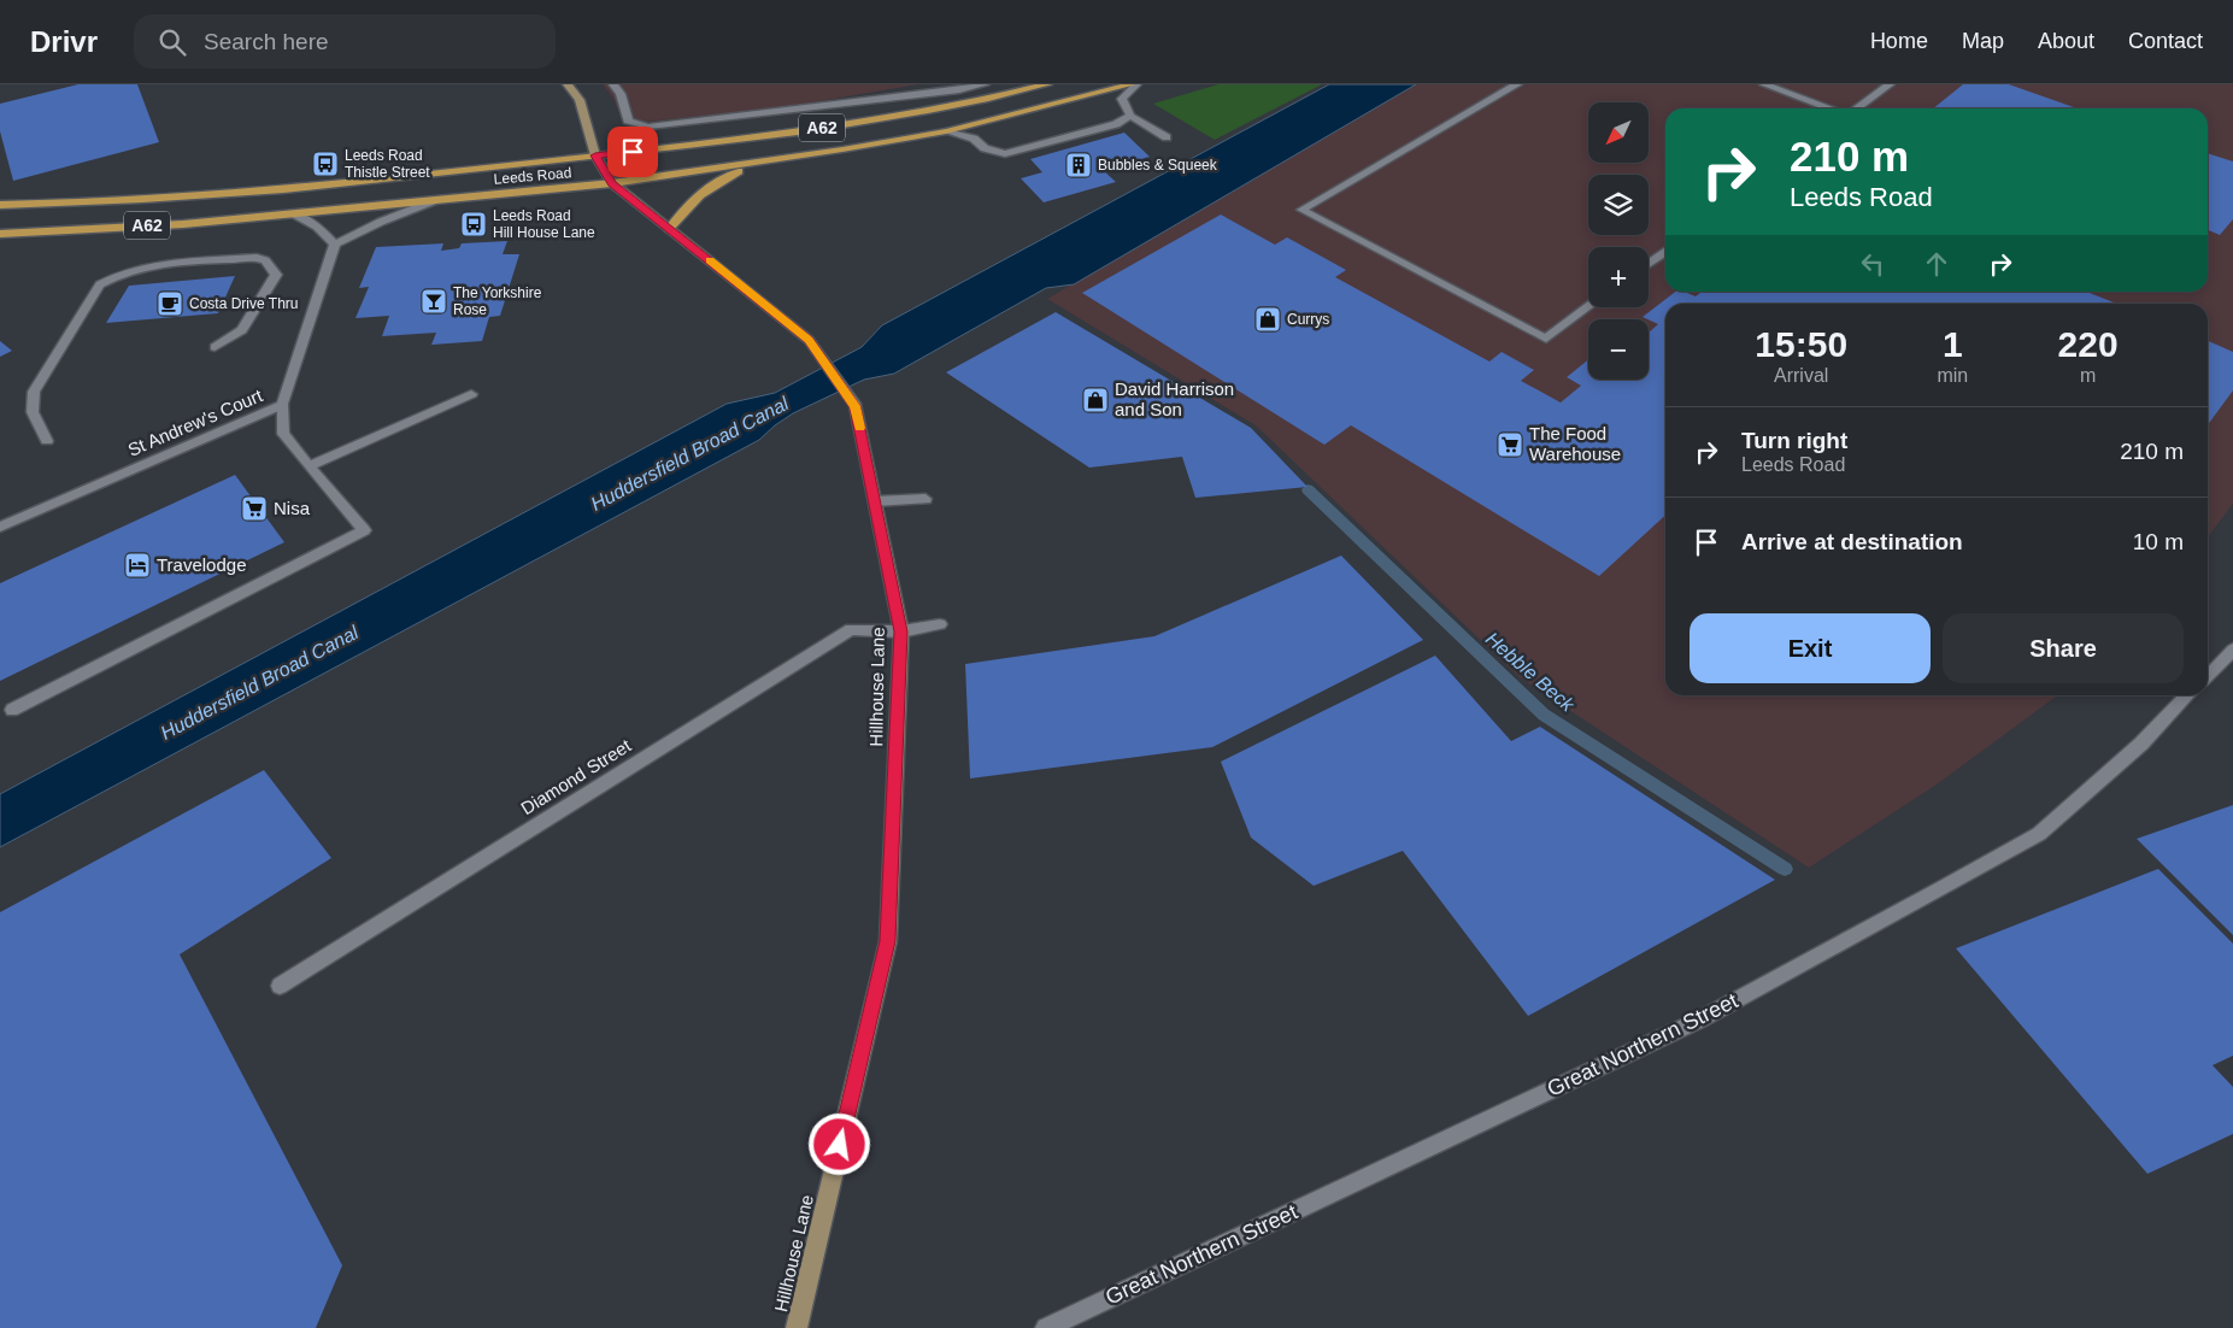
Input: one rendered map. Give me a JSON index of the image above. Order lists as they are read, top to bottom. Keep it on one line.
{"streets":{"main road":["A62","Leeds Road"],"street":["St Andrew's Court","Hillhouse Lane","Diamond Street","Great Northern Street"]},"crossings":[["Leeds Road","Hillhouse Lane"],["Hillhouse Lane","Diamond Street"]],"water":["Huddersfield Broad Canal","Hebble Beck"],"places":{"bus stop":["Leeds Road Thistle Street","Leeds Road Hill House Lane"],"building":["Bubbles & Squeek"],"bar":["The Yorkshire Rose"],"cafe":["Costa Drive Thru"],"shop":["Currys","David Harrison and Son"],"supermarket":["The Food Warehouse","Nisa"],"hotel":["Travelodge"]},"north":"bottom left","page":{"header":"Drivr","search":"Search here","nav":["Home","Map","About","Contact"],"map_buttons":["+","−"],"turn":["210 m","Leeds Road"],"eta":["15:50","Arrival","1","min","220","m"],"list":[{"name":"Turn right","note":"Leeds Road","value":"210 m"},{"name":"Arrive at destination","value":"10 m"}],"buttons":["Exit","Share"]}}
